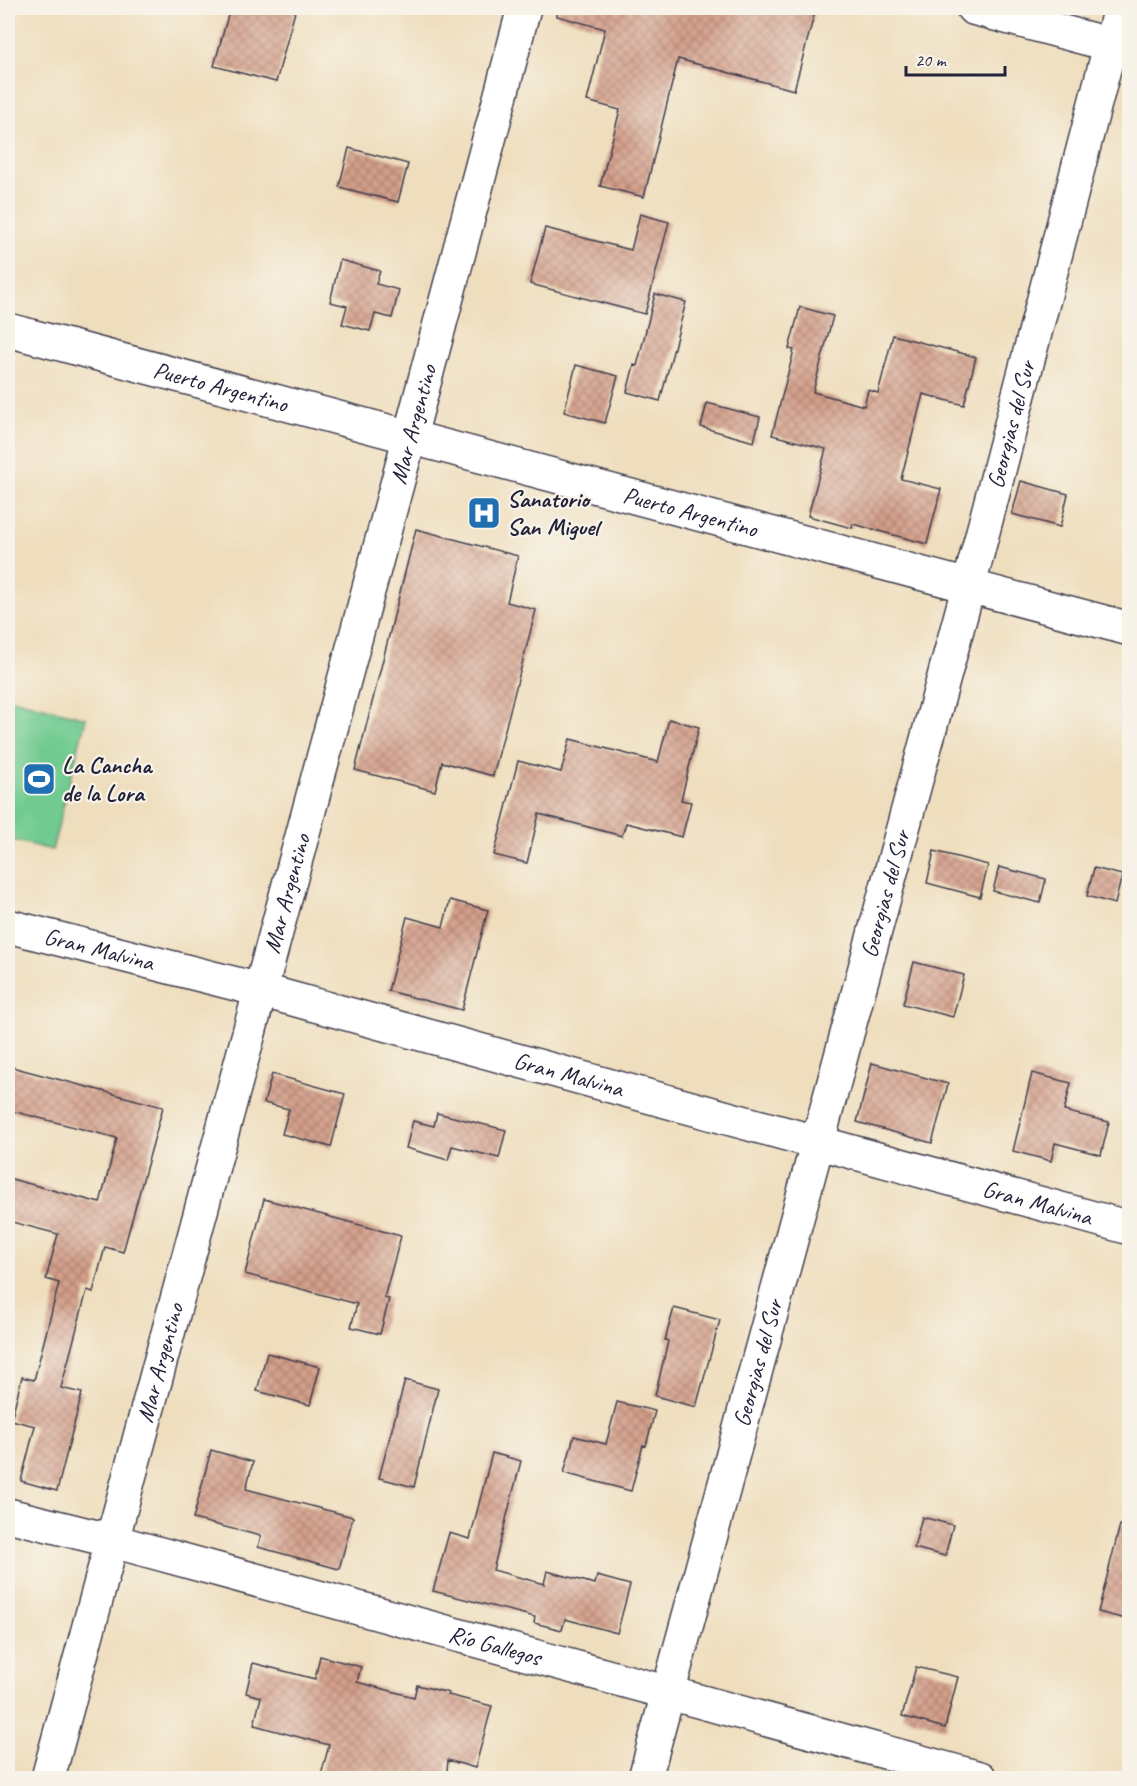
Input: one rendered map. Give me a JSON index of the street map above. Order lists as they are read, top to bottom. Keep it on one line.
{"streets":{"street":["Puerto Argentino","Mar Argentino","Georgias del Sur","Gran Malvina","Río Gallegos"]},"crossings":[["Puerto Argentino","Mar Argentino"],["Puerto Argentino","Georgias del Sur"],["Mar Argentino","Gran Malvina"],["Mar Argentino","Río Gallegos"],["Georgias del Sur","Gran Malvina"],["Georgias del Sur","Río Gallegos"]],"places":{"hospital":["Sanatorio San Miguel"],"sports":["La Cancha de la Lora"]},"scale_bar":"20 m"}
